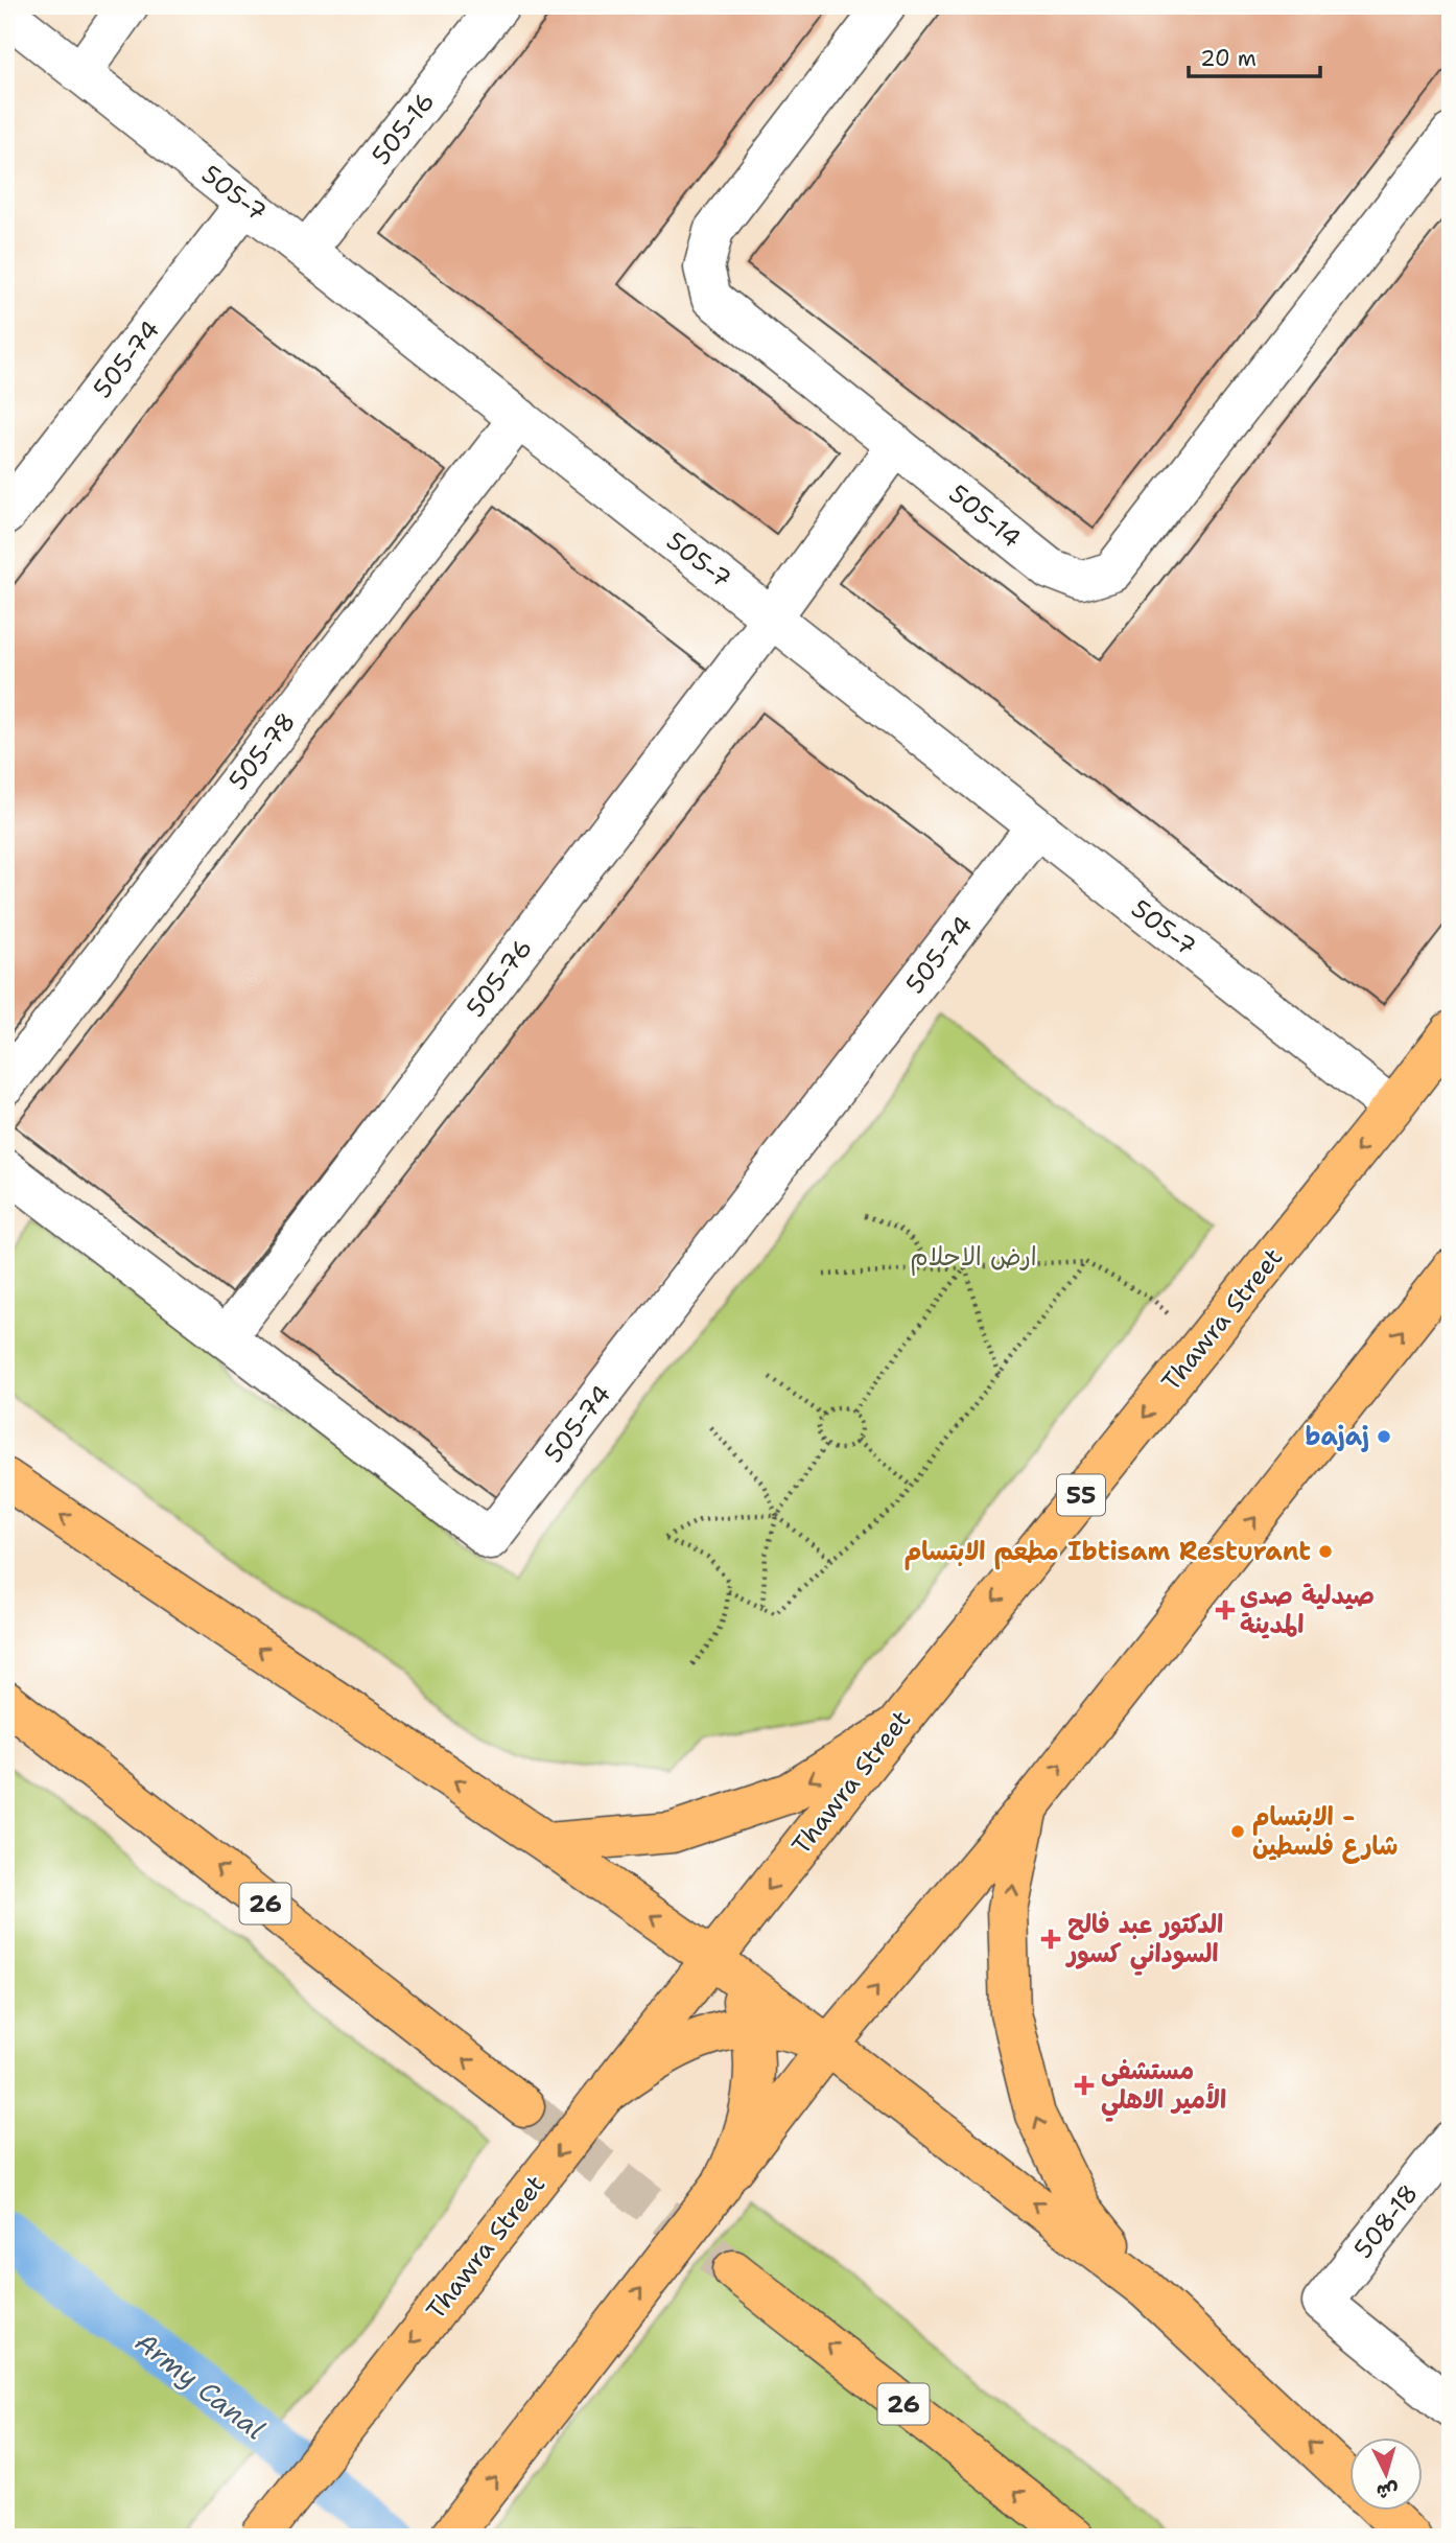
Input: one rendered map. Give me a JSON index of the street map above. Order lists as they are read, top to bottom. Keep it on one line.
{"streets":{"main road":["Thawra Street","55","26"],"street":["505-16","505-7","505-74","505-14","505-78","505-76","508-18"]},"crossings":[["505-16","505-7"],["505-7","505-74"],["505-7","505-78"],["505-7","505-76"],["505-7","Thawra Street"],["505-74","505-76"],["505-14","505-76"]],"water":["Army Canal"],"parks":["ارض الاحلام"],"places":{"other":["bajaj","مطعم الابتسام Ibtisam Resturant","الابتسام - شارع فلسطين"],"health":["صيدلية صدى المدينة","الدكتور عبد فالح السوداني كسور","مستشفى الأمير الاهلي"]},"scale_bar":"20 m","north":"bottom"}
